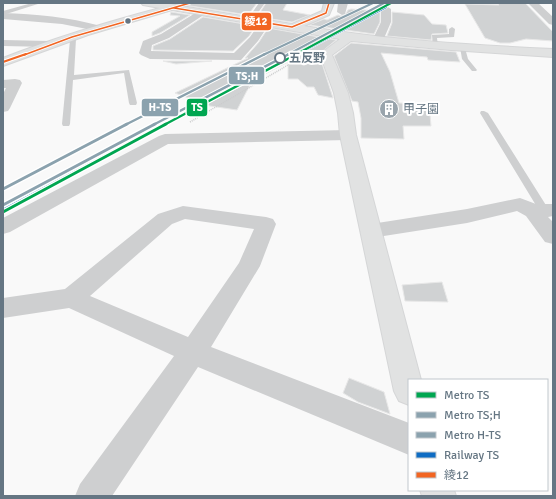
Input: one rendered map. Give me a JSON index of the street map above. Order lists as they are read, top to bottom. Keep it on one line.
{"places":{"other":["五反野"],"building":["甲子園"]},"lines":["metro line TS","metro line TS;H","metro line H-TS","transit line 綾12","rail line TS"],"legend":["Metro TS","Metro TS;H","Metro H-TS","Railway TS","綾12"]}
